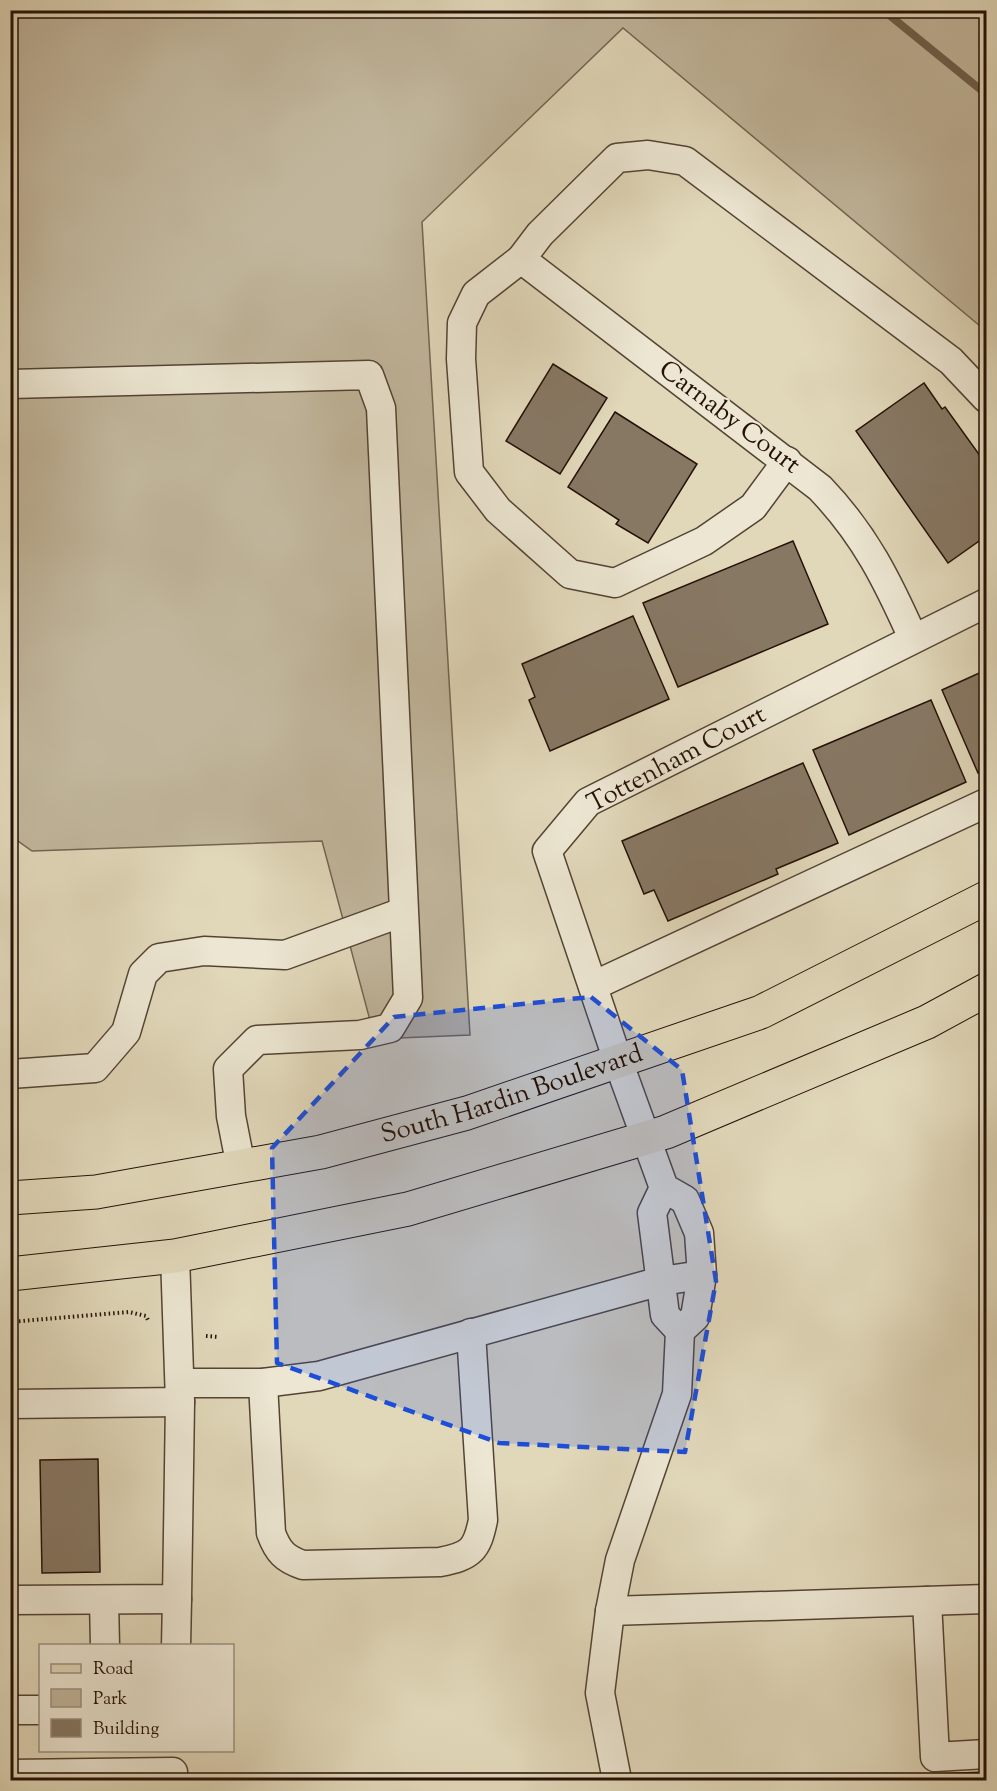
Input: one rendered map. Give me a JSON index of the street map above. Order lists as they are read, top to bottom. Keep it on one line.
{"streets":{"main road":["South Hardin Boulevard"],"street":["Carnaby Court","Tottenham Court"]},"crossings":[["Carnaby Court","Tottenham Court"],["Tottenham Court","South Hardin Boulevard"]],"legend":["Road","Park","Building"]}
